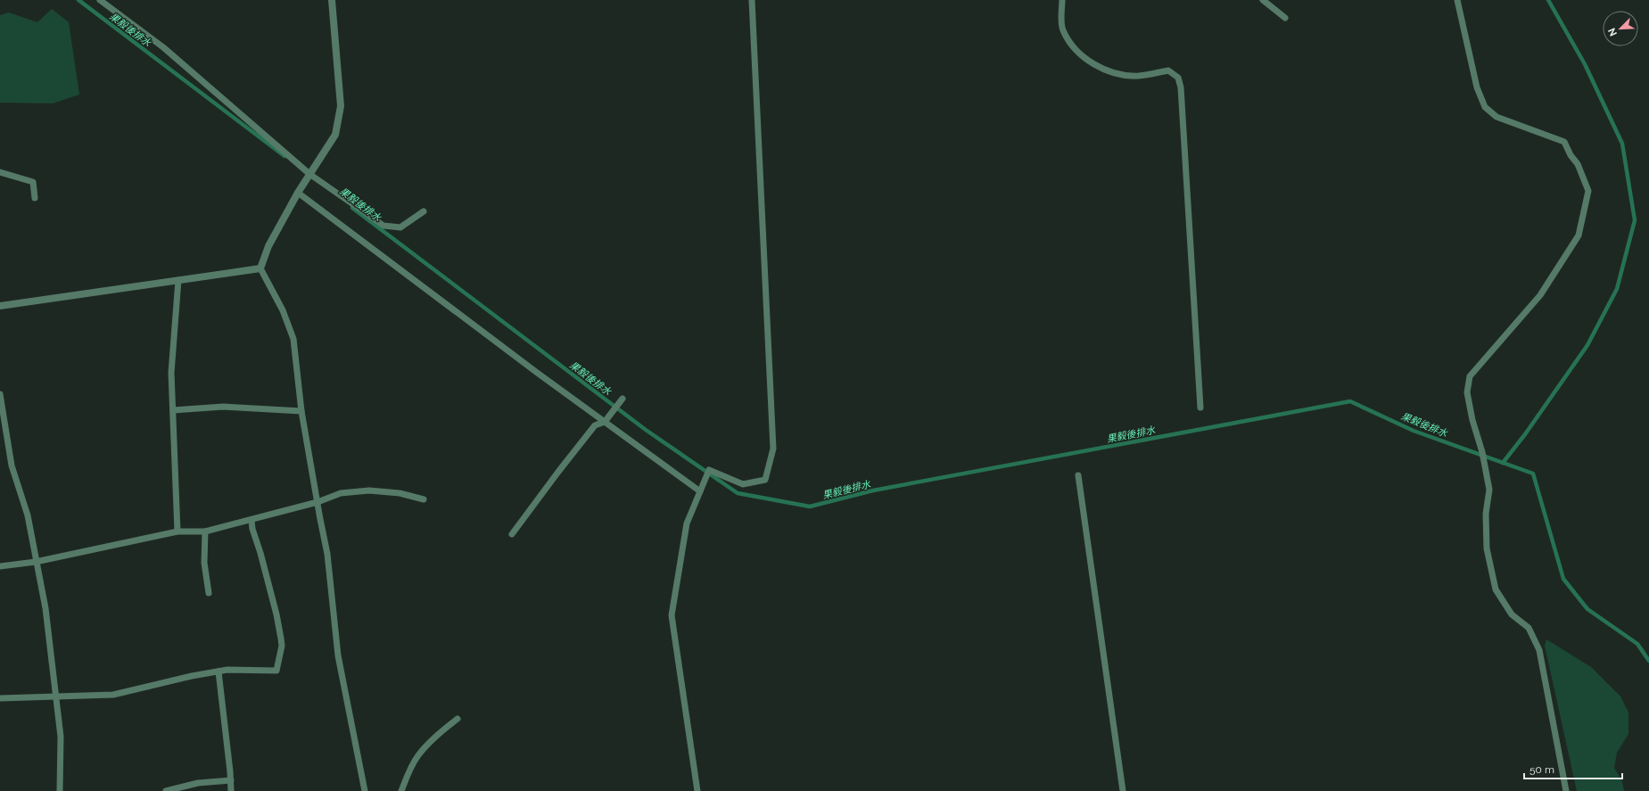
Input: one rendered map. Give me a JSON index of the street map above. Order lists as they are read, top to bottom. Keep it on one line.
{"water":["果毅後排水"],"scale_bar":"50 m","north":"bottom left"}
